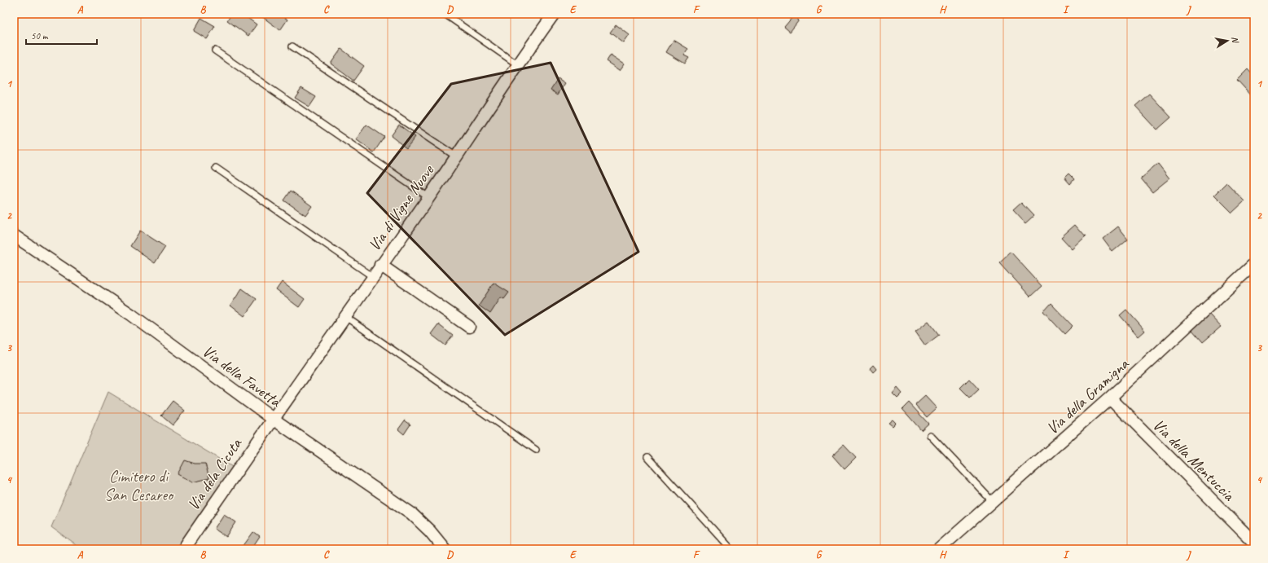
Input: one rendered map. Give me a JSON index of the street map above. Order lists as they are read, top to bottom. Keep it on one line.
{"streets":{"street":["Via di Vigne Nuove","Via della Favetta","Via della Gramigna","Via della Mentuccia","Via dela Cicuta"]},"crossings":[["Via di Vigne Nuove","Via della Favetta"],["Via di Vigne Nuove","Via dela Cicuta"],["Via della Favetta","Via dela Cicuta"],["Via della Gramigna","Via della Mentuccia"]],"parks":["Cimitero di San Cesareo"],"scale_bar":"50 m","north":"right","grid":{"columns":["A","B","C","D","E","F","G","H","I","J"],"rows":["1","2","3","4"]}}
